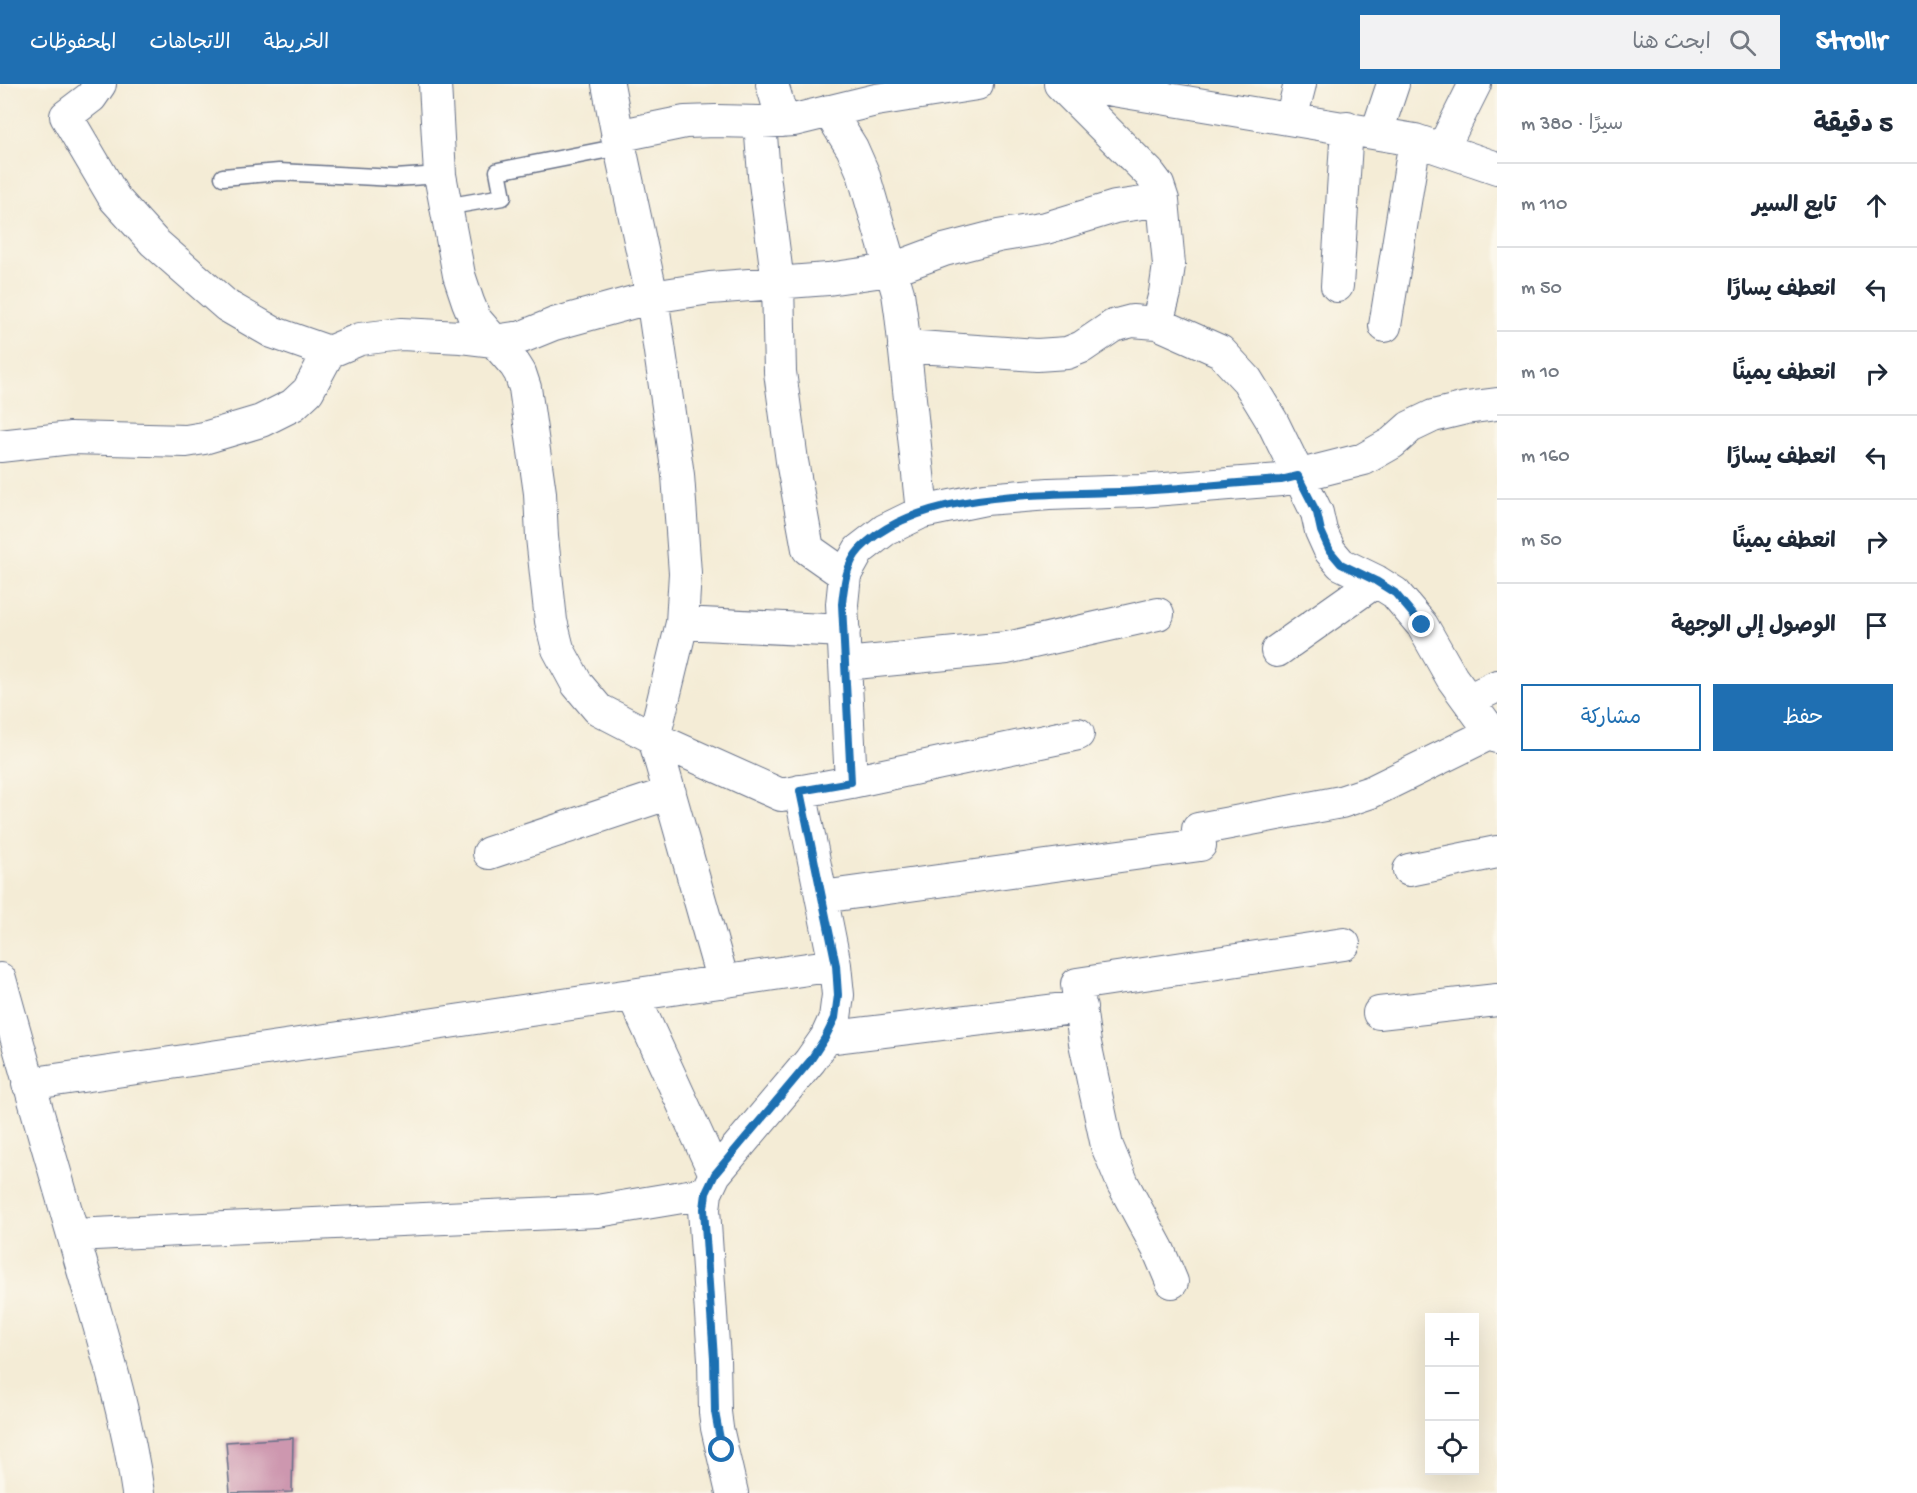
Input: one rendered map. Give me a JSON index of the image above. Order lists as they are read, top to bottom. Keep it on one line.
{"page":{"header":"Strollr","search":"ابحث هنا","nav":["الخريطة","الاتجاهات","المحفوظات"],"heading":["5 دقيقة","سيرًا · 380 m"],"list":[["تابع السير","110 m"],["انعطف يسارًا","50 m"],["انعطف يمينًا","10 m"],["انعطف يسارًا","160 m"],["انعطف يمينًا","50 m"],"الوصول إلى الوجهة"],"buttons":["حفظ","مشاركة"],"map_buttons":["+","−"]}}
